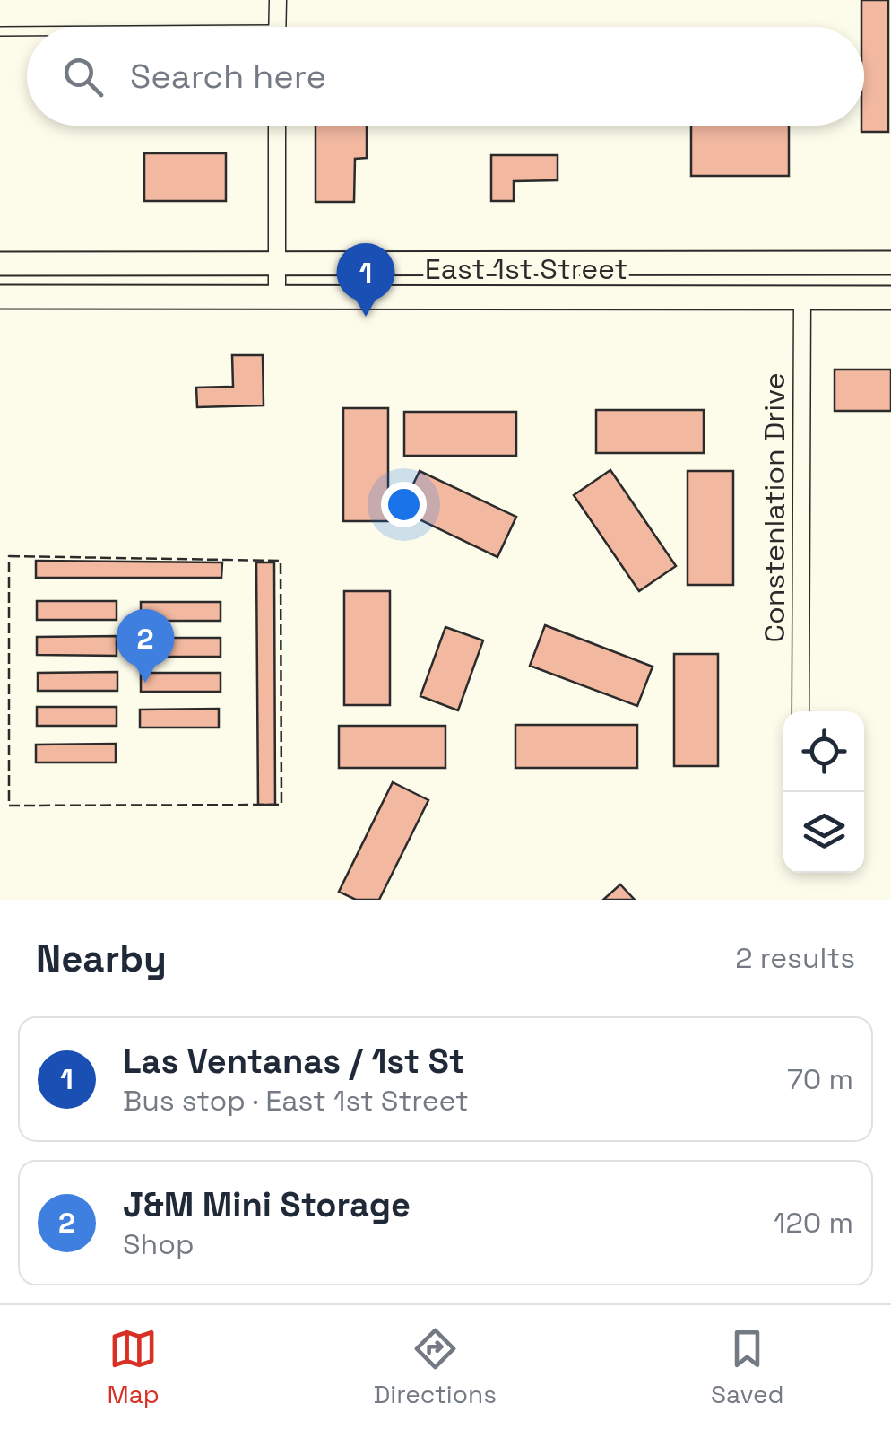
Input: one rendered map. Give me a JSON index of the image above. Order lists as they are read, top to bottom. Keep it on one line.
{"streets":{"main road":["East 1st Street"],"street":["Constenlation Drive"]},"crossings":[["East 1st Street","Constenlation Drive"]],"page":{"search":"Search here","pins":["1","2"],"heading":["Nearby","2 results"],"list":[{"mark":"1","name":"Las Ventanas / 1st St","note":"Bus stop · East 1st Street","value":"70 m"},{"mark":"2","name":"J&M Mini Storage","note":"Shop","value":"120 m"}],"nav":["Map","Directions","Saved"]}}
